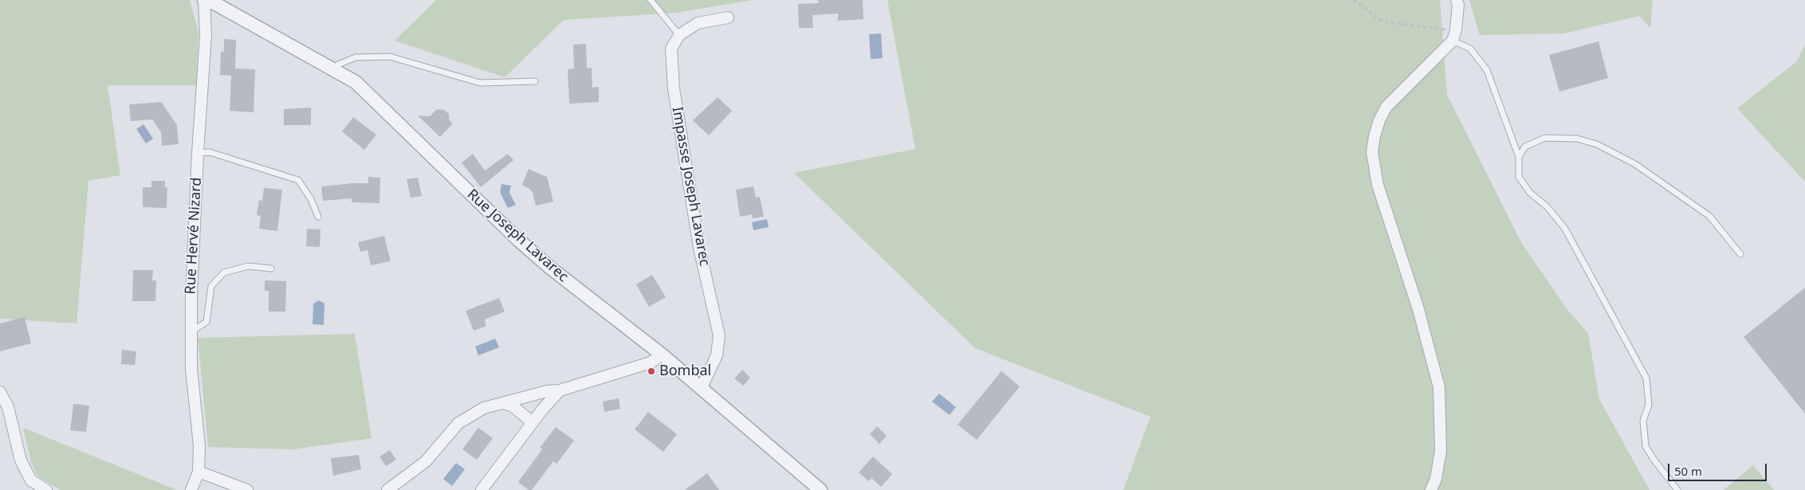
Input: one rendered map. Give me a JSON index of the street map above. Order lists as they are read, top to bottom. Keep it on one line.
{"streets":{"street":["Impasse Joseph Lavarec","Rue Hervé Nizard","Rue Joseph Lavarec"]},"crossings":[["Impasse Joseph Lavarec","Rue Joseph Lavarec"],["Rue Hervé Nizard","Rue Joseph Lavarec"]],"places":["Bombal"],"scale_bar":"50 m"}
